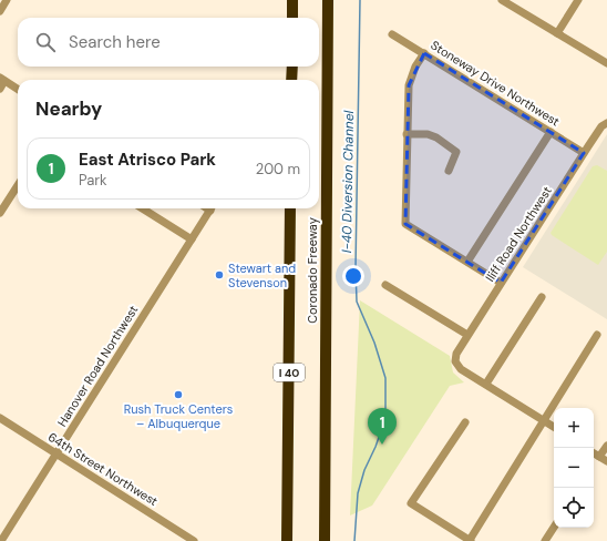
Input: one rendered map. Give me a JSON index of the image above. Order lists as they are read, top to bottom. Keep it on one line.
{"streets":{"highway":["Coronado Freeway","I 40"],"street":["Stoneway Drive Northwest","Iliff Road Northwest","Hanover Road Northwest","64th Street Northwest"]},"crossings":[["Stoneway Drive Northwest","Iliff Road Northwest"],["Hanover Road Northwest","64th Street Northwest"]],"water":["I-40 Diversion Channel"],"places":["Stewart and Stevenson","Rush Truck Centers – Albuquerque"],"page":{"search":"Search here","heading":"Nearby","list":[{"mark":"1","name":"East Atrisco Park","note":"Park","value":"200 m"}],"map_buttons":["+","−"],"pins":"1"}}
